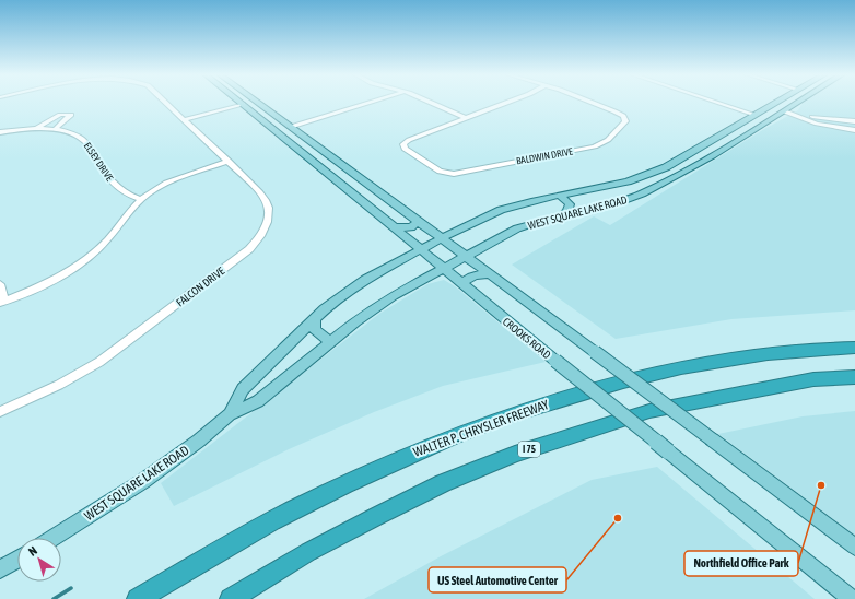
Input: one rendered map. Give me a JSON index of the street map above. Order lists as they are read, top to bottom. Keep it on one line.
{"streets":{"highway":["WALTER P. CHRYSLER FREEWAY","I 75"],"main road":["WEST SQUARE LAKE ROAD","CROOKS ROAD"],"street":["BALDWIN DRIVE","ELSEY DRIVE","FALCON DRIVE"]},"crossings":[["WEST SQUARE LAKE ROAD","CROOKS ROAD"]],"places":["Northfield Office Park","US Steel Automotive Center"],"north":"top left"}
